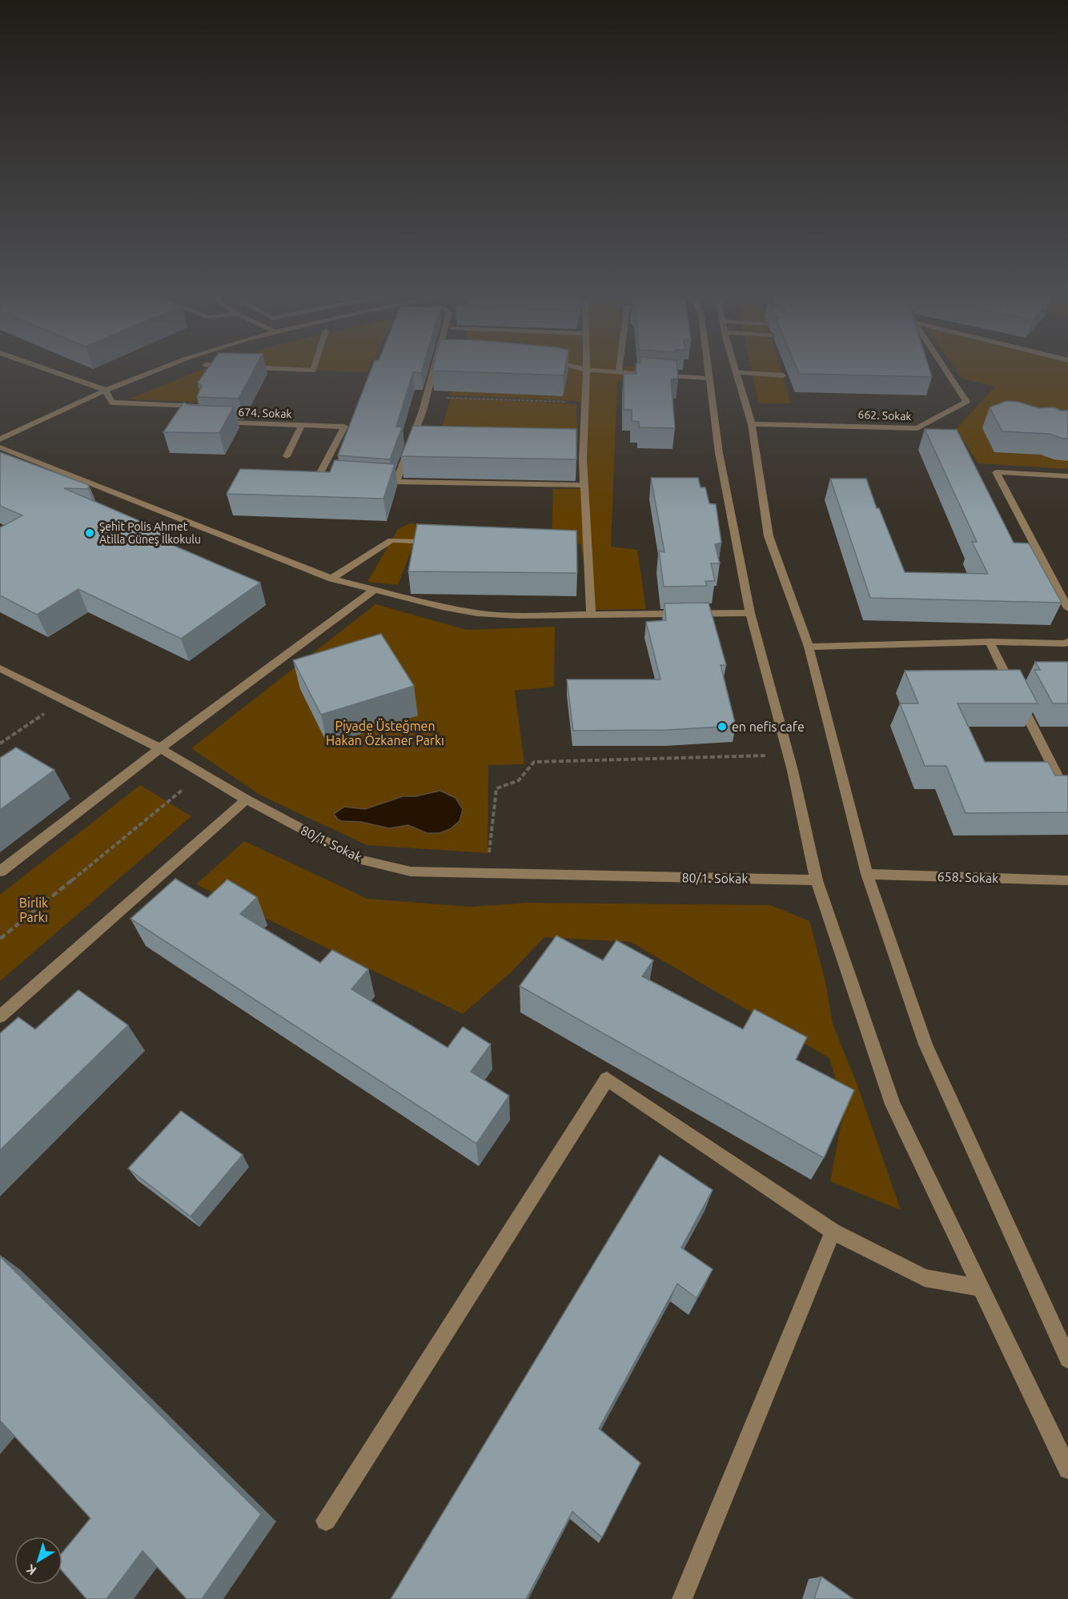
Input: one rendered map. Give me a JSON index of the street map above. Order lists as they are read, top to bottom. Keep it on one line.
{"streets":{"street":["674. Sokak","662. Sokak","80/1. Sokak","658. Sokak"]},"parks":["Piyade Üsteğmen Hakan Özkaner Parkı","Birlik Parkı"],"places":["Şehit Polis Ahmet Atilla Güneş İlkokulu","en nefis cafe"],"north":"bottom left"}
